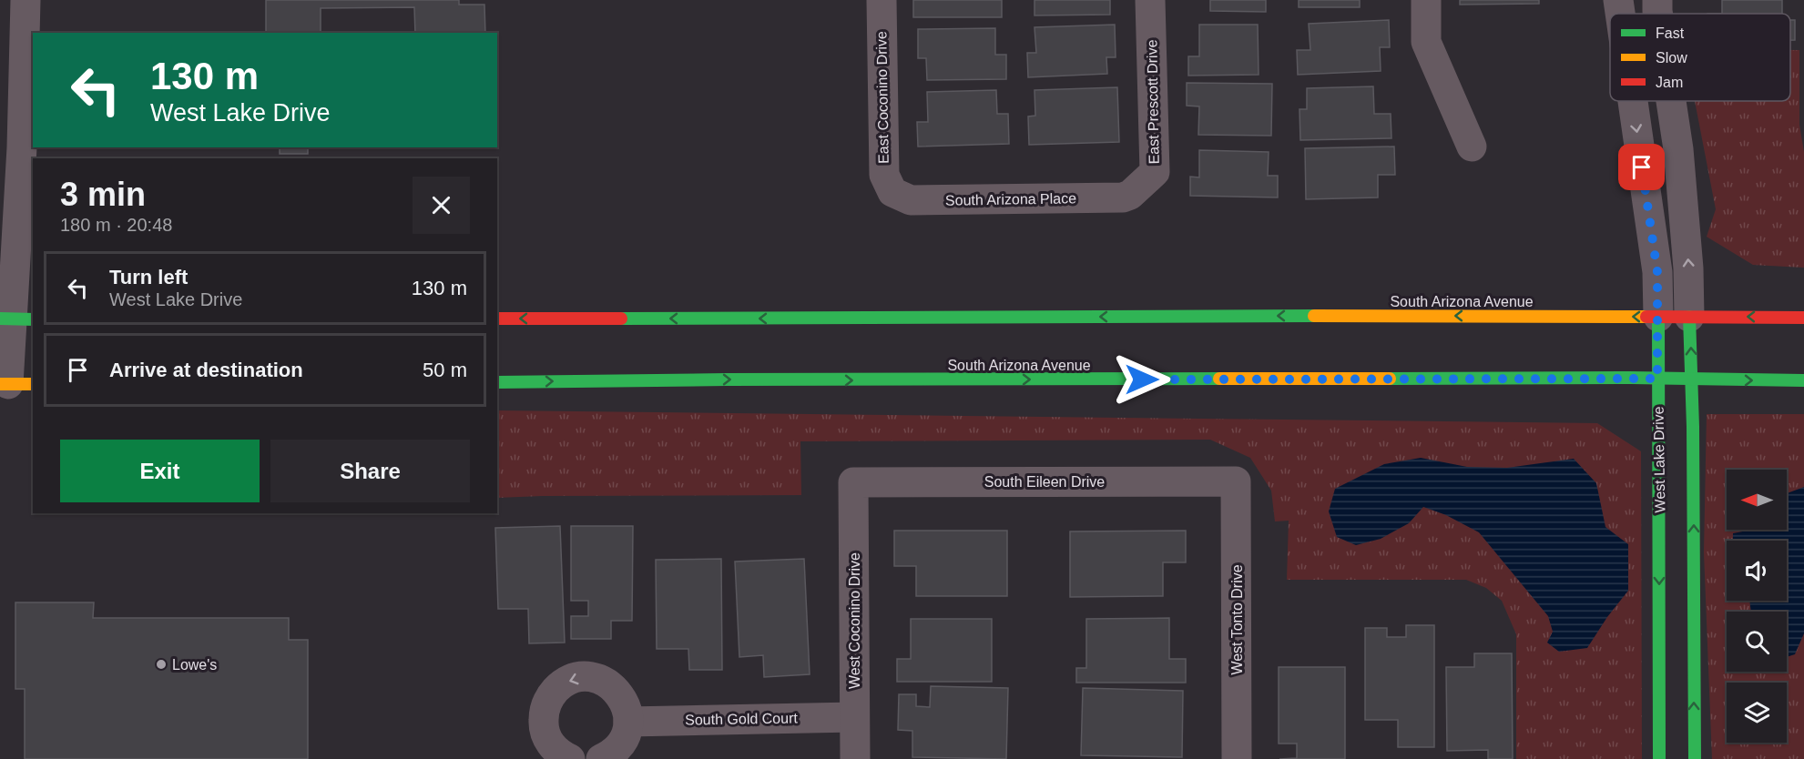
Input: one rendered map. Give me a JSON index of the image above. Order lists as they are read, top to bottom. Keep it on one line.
{"streets":{"main road":["South Arizona Avenue","West Lake Drive"],"street":["East Coconino Drive","East Prescott Drive","South Arizona Place","South Eileen Drive","West Tonto Drive","West Coconino Drive","South Gold Court"]},"crossings":[["East Coconino Drive","South Arizona Place"],["East Prescott Drive","South Arizona Place"],["South Arizona Avenue","West Lake Drive"],["South Eileen Drive","West Tonto Drive"],["South Eileen Drive","West Coconino Drive"],["West Coconino Drive","South Gold Court"]],"places":["Lowe's"],"legend":["Fast","Slow","Jam"],"north":"left","page":{"turn":["130 m","West Lake Drive"],"heading":["3 min","180 m · 20:48"],"list":[{"name":"Turn left","note":"West Lake Drive","value":"130 m"},{"name":"Arrive at destination","value":"50 m"}],"buttons":["Exit","Share"]}}
